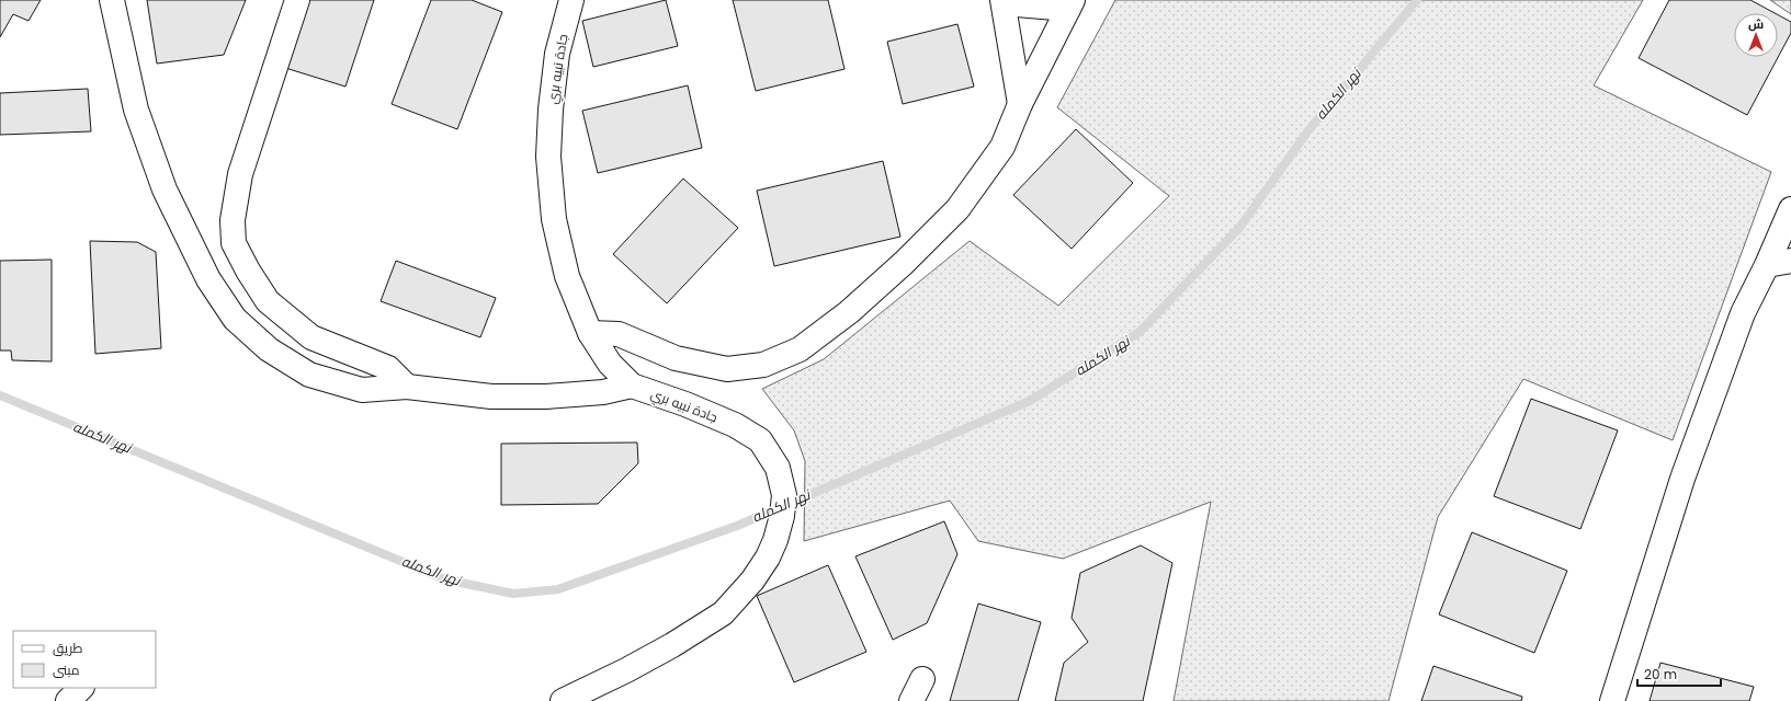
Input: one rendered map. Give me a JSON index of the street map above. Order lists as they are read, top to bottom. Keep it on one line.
{"streets":{"street":["جادة نبيه بري"]},"water":["نهر الكمله"],"legend":["طريق","مبنى"],"scale_bar":"20 m","north":"top"}
